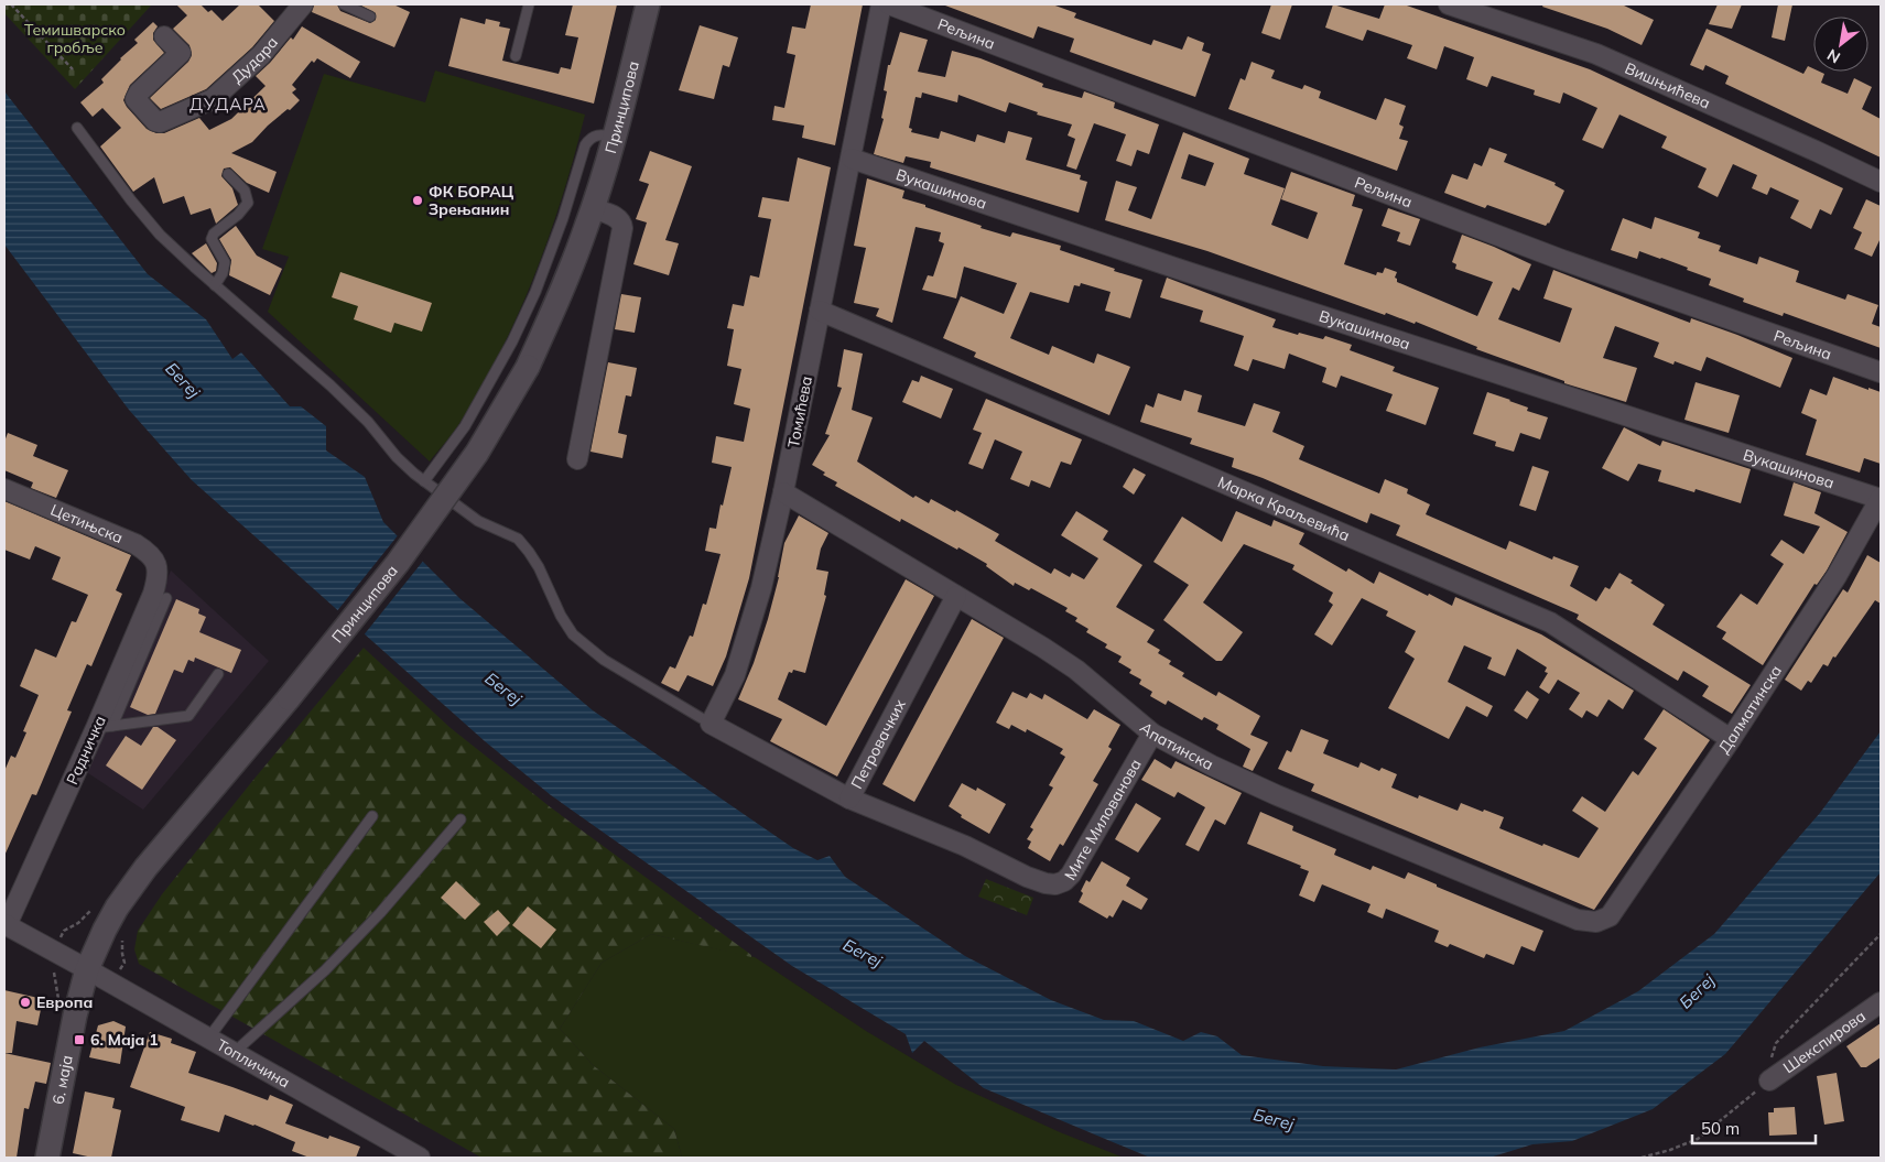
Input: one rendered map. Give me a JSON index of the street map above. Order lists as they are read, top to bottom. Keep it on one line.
{"streets":{"street":["Рељина","Дудара","Вишњићева","Принципова","Вукашинова","Томићева","Марка Краљевића","Цетињска","Далматинска","Петровачких","Апатинска","Радничка","Мите Милованова","Шекспирова","Топличина","6. маја"]},"crossings":[["Принципова","Радничка"],["Принципова","Топличина"],["Принципова","6. маја"],["Вукашинова","Томићева"],["Вукашинова","Далматинска"],["Томићева","Марка Краљевића"],["Томићева","Апатинска"],["Марка Краљевића","Далматинска"],["Цетињска","Радничка"],["Далматинска","Апатинска"],["Петровачких","Апатинска"],["Петровачких","Мите Милованова"],["Апатинска","Мите Милованова"],["Радничка","Топличина"],["Радничка","6. маја"],["Топличина","6. маја"]],"districts":["ДУДАРА"],"water":["Бегеј"],"parks":["Темишварско гробље"],"places":{"other":["ФК БОРАЦ Зрењанин","Европа"],"transit":["6. Маја 1"]},"scale_bar":"50 m","north":"bottom left"}
